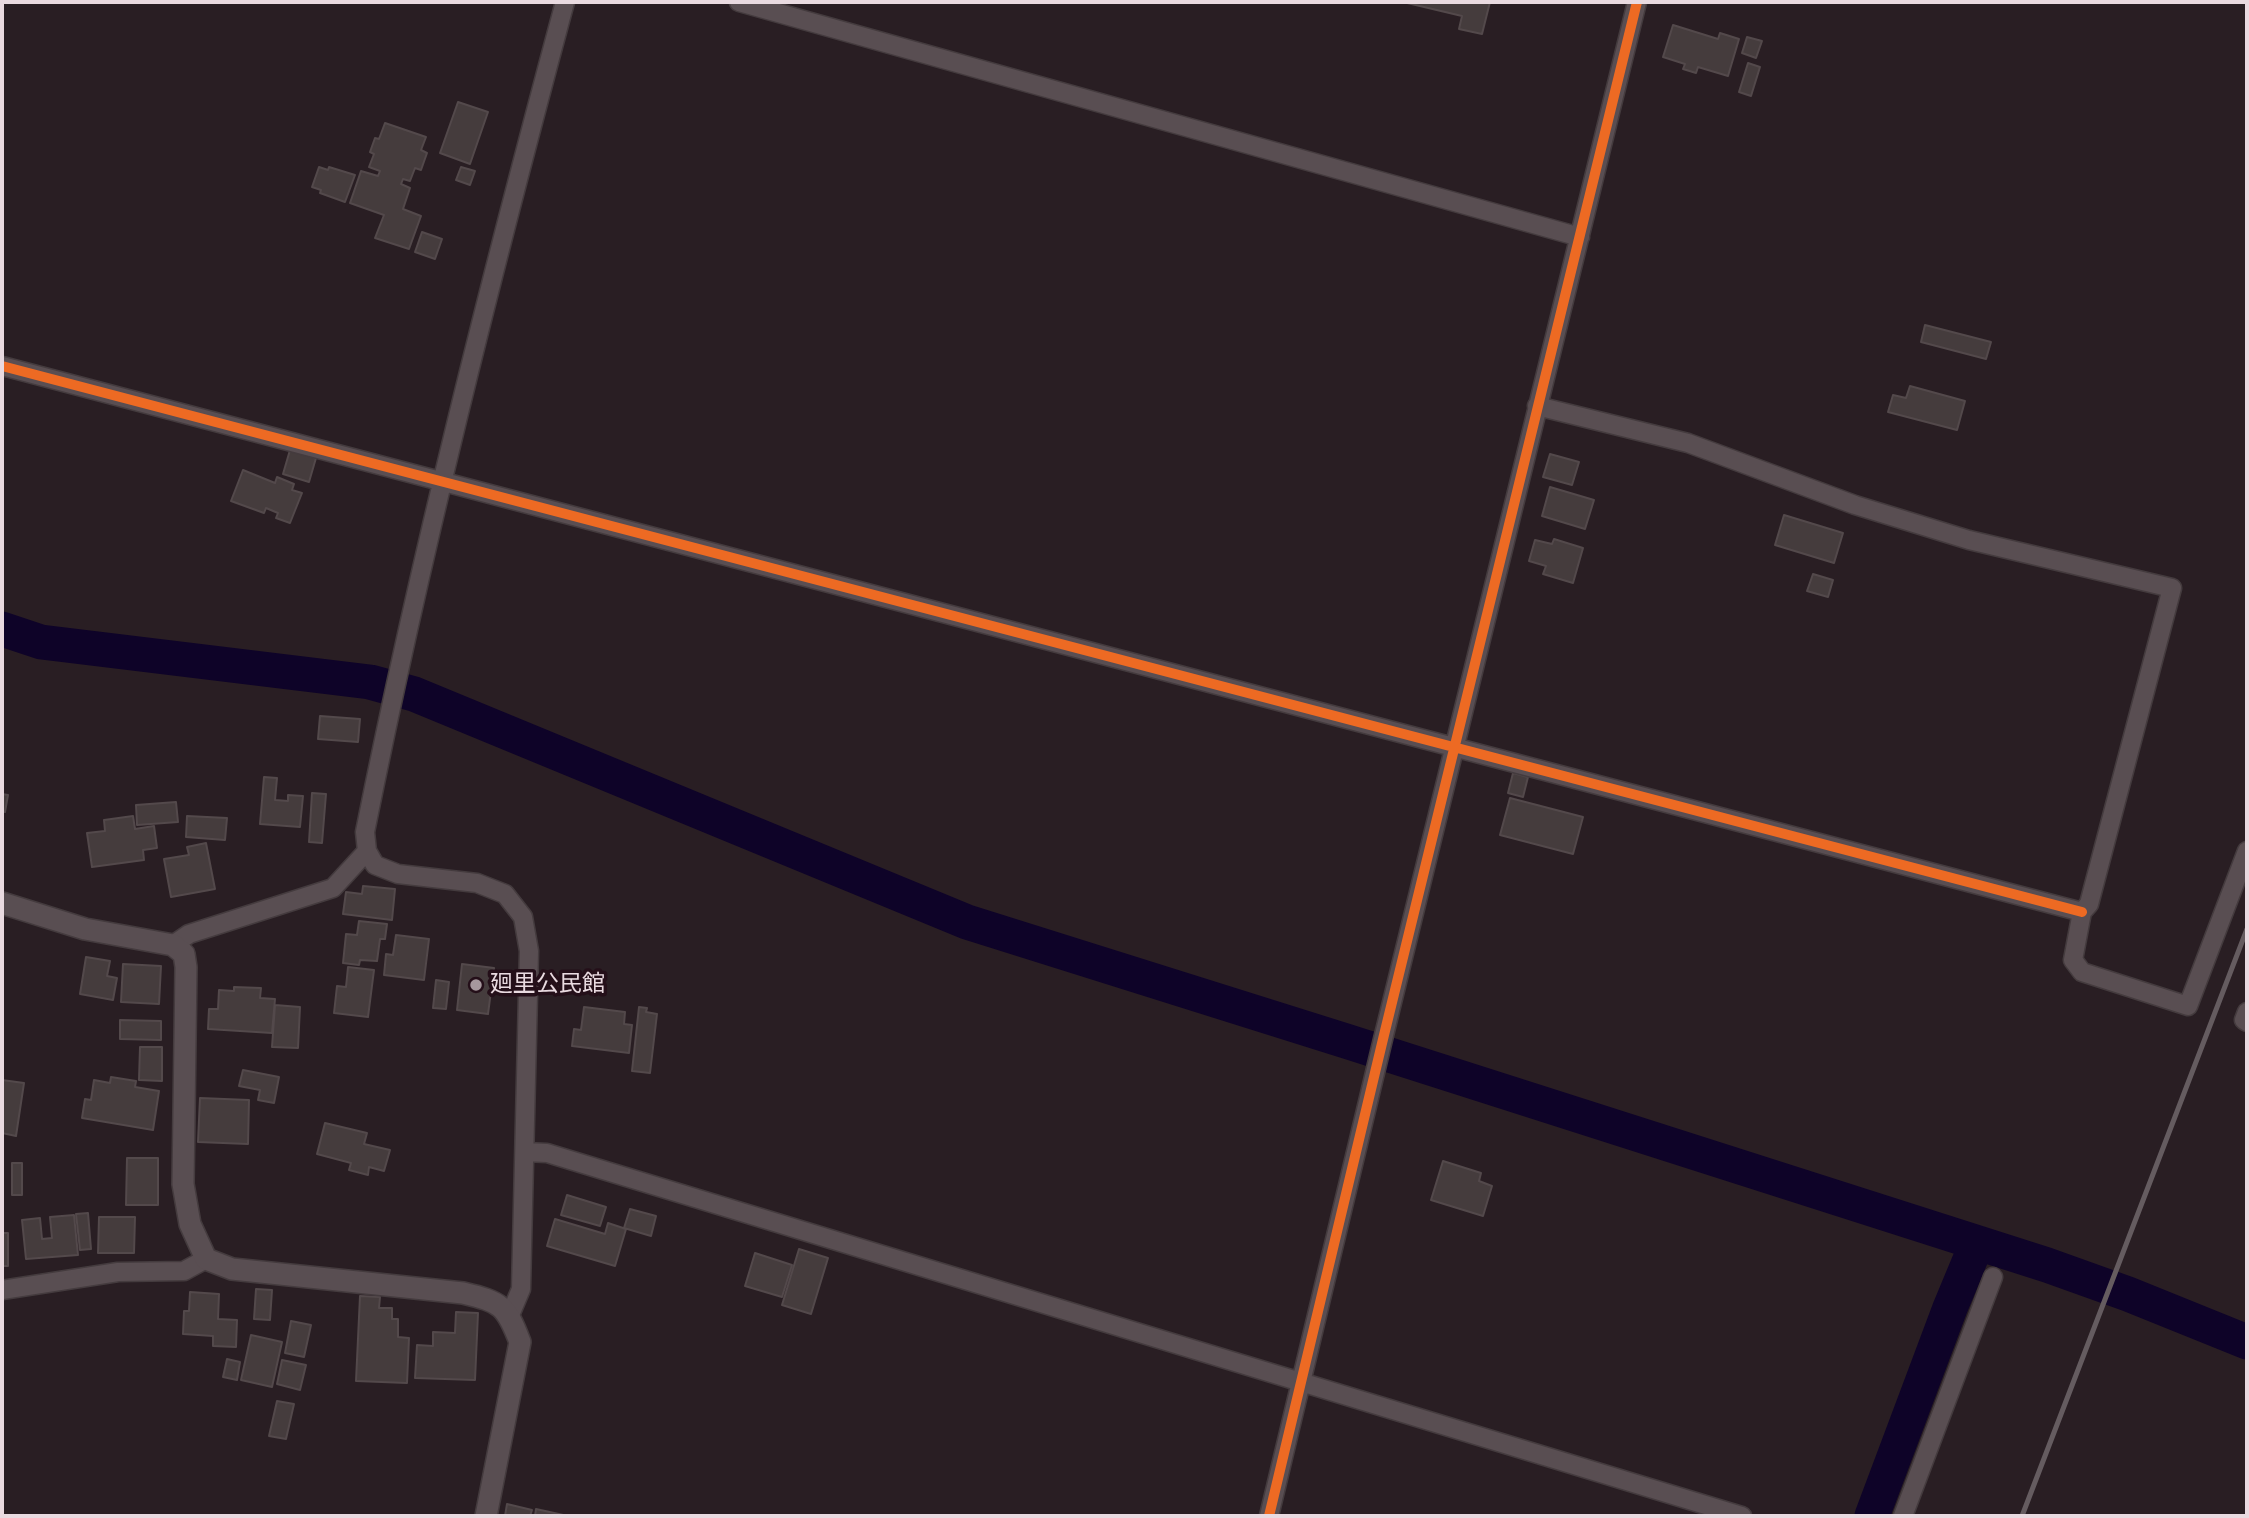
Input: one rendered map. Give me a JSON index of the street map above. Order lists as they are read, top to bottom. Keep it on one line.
{"places":["廻里公民館"]}
